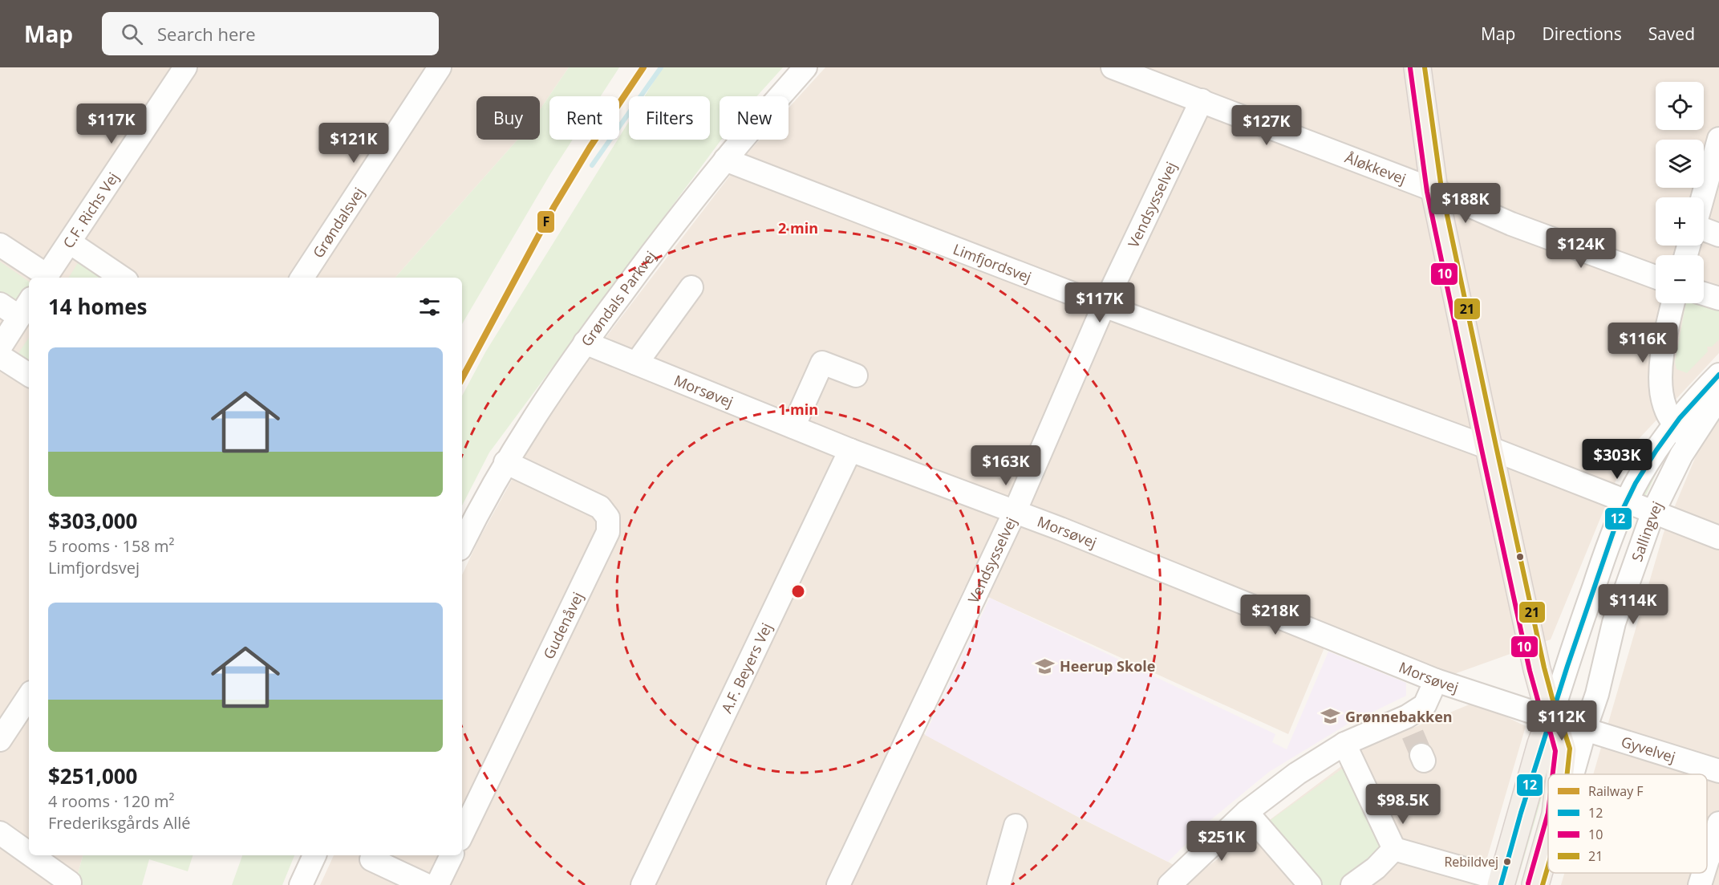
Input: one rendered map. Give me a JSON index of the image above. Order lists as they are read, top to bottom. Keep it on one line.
{"streets":{"main road":["Sallingvej"],"street":["Åløkkevej","Vendsysselvej","C.F. Richs Vej","Grøndalsvej","Limfjordsvej","Grøndals Parkvej","Morsøvej","Gudenåvej","A.F. Beyers Vej","Gyvelvej"]},"crossings":[["Åløkkevej","Vendsysselvej"],["Vendsysselvej","Limfjordsvej"],["Vendsysselvej","Morsøvej"],["Limfjordsvej","Grøndals Parkvej"],["Limfjordsvej","Sallingvej"],["Grøndals Parkvej","Morsøvej"],["Grøndals Parkvej","Gudenåvej"],["Morsøvej","Sallingvej"],["Morsøvej","A.F. Beyers Vej"],["Morsøvej","Gyvelvej"],["Sallingvej","Gyvelvej"]],"places":{"school or university":["Heerup Skole","Grønnebakken"],"other":["Rebildvej"]},"lines":["rail line F","transit line 21","transit line 10","transit line 12"],"legend":["Railway F","12","10","21"],"page":{"header":"Map","search":"Search here","nav":["Map","Directions","Saved"],"map_buttons":["+","−"],"chip":["Buy","Rent","Filters","New"],"price":["$117K","$127K","$121K","$188K","$124K","$117K","$116K","$303K","$163K","$114K","$218K","$112K","$98.5K","$251K"],"heading":"14 homes","list":[{"name":"$303,000","note":"5 rooms · 158 m² · Limfjordsvej"},{"name":"$251,000","note":"4 rooms · 120 m² · Frederiksgårds Allé"}]},"rings":["2 min","1 min"]}
